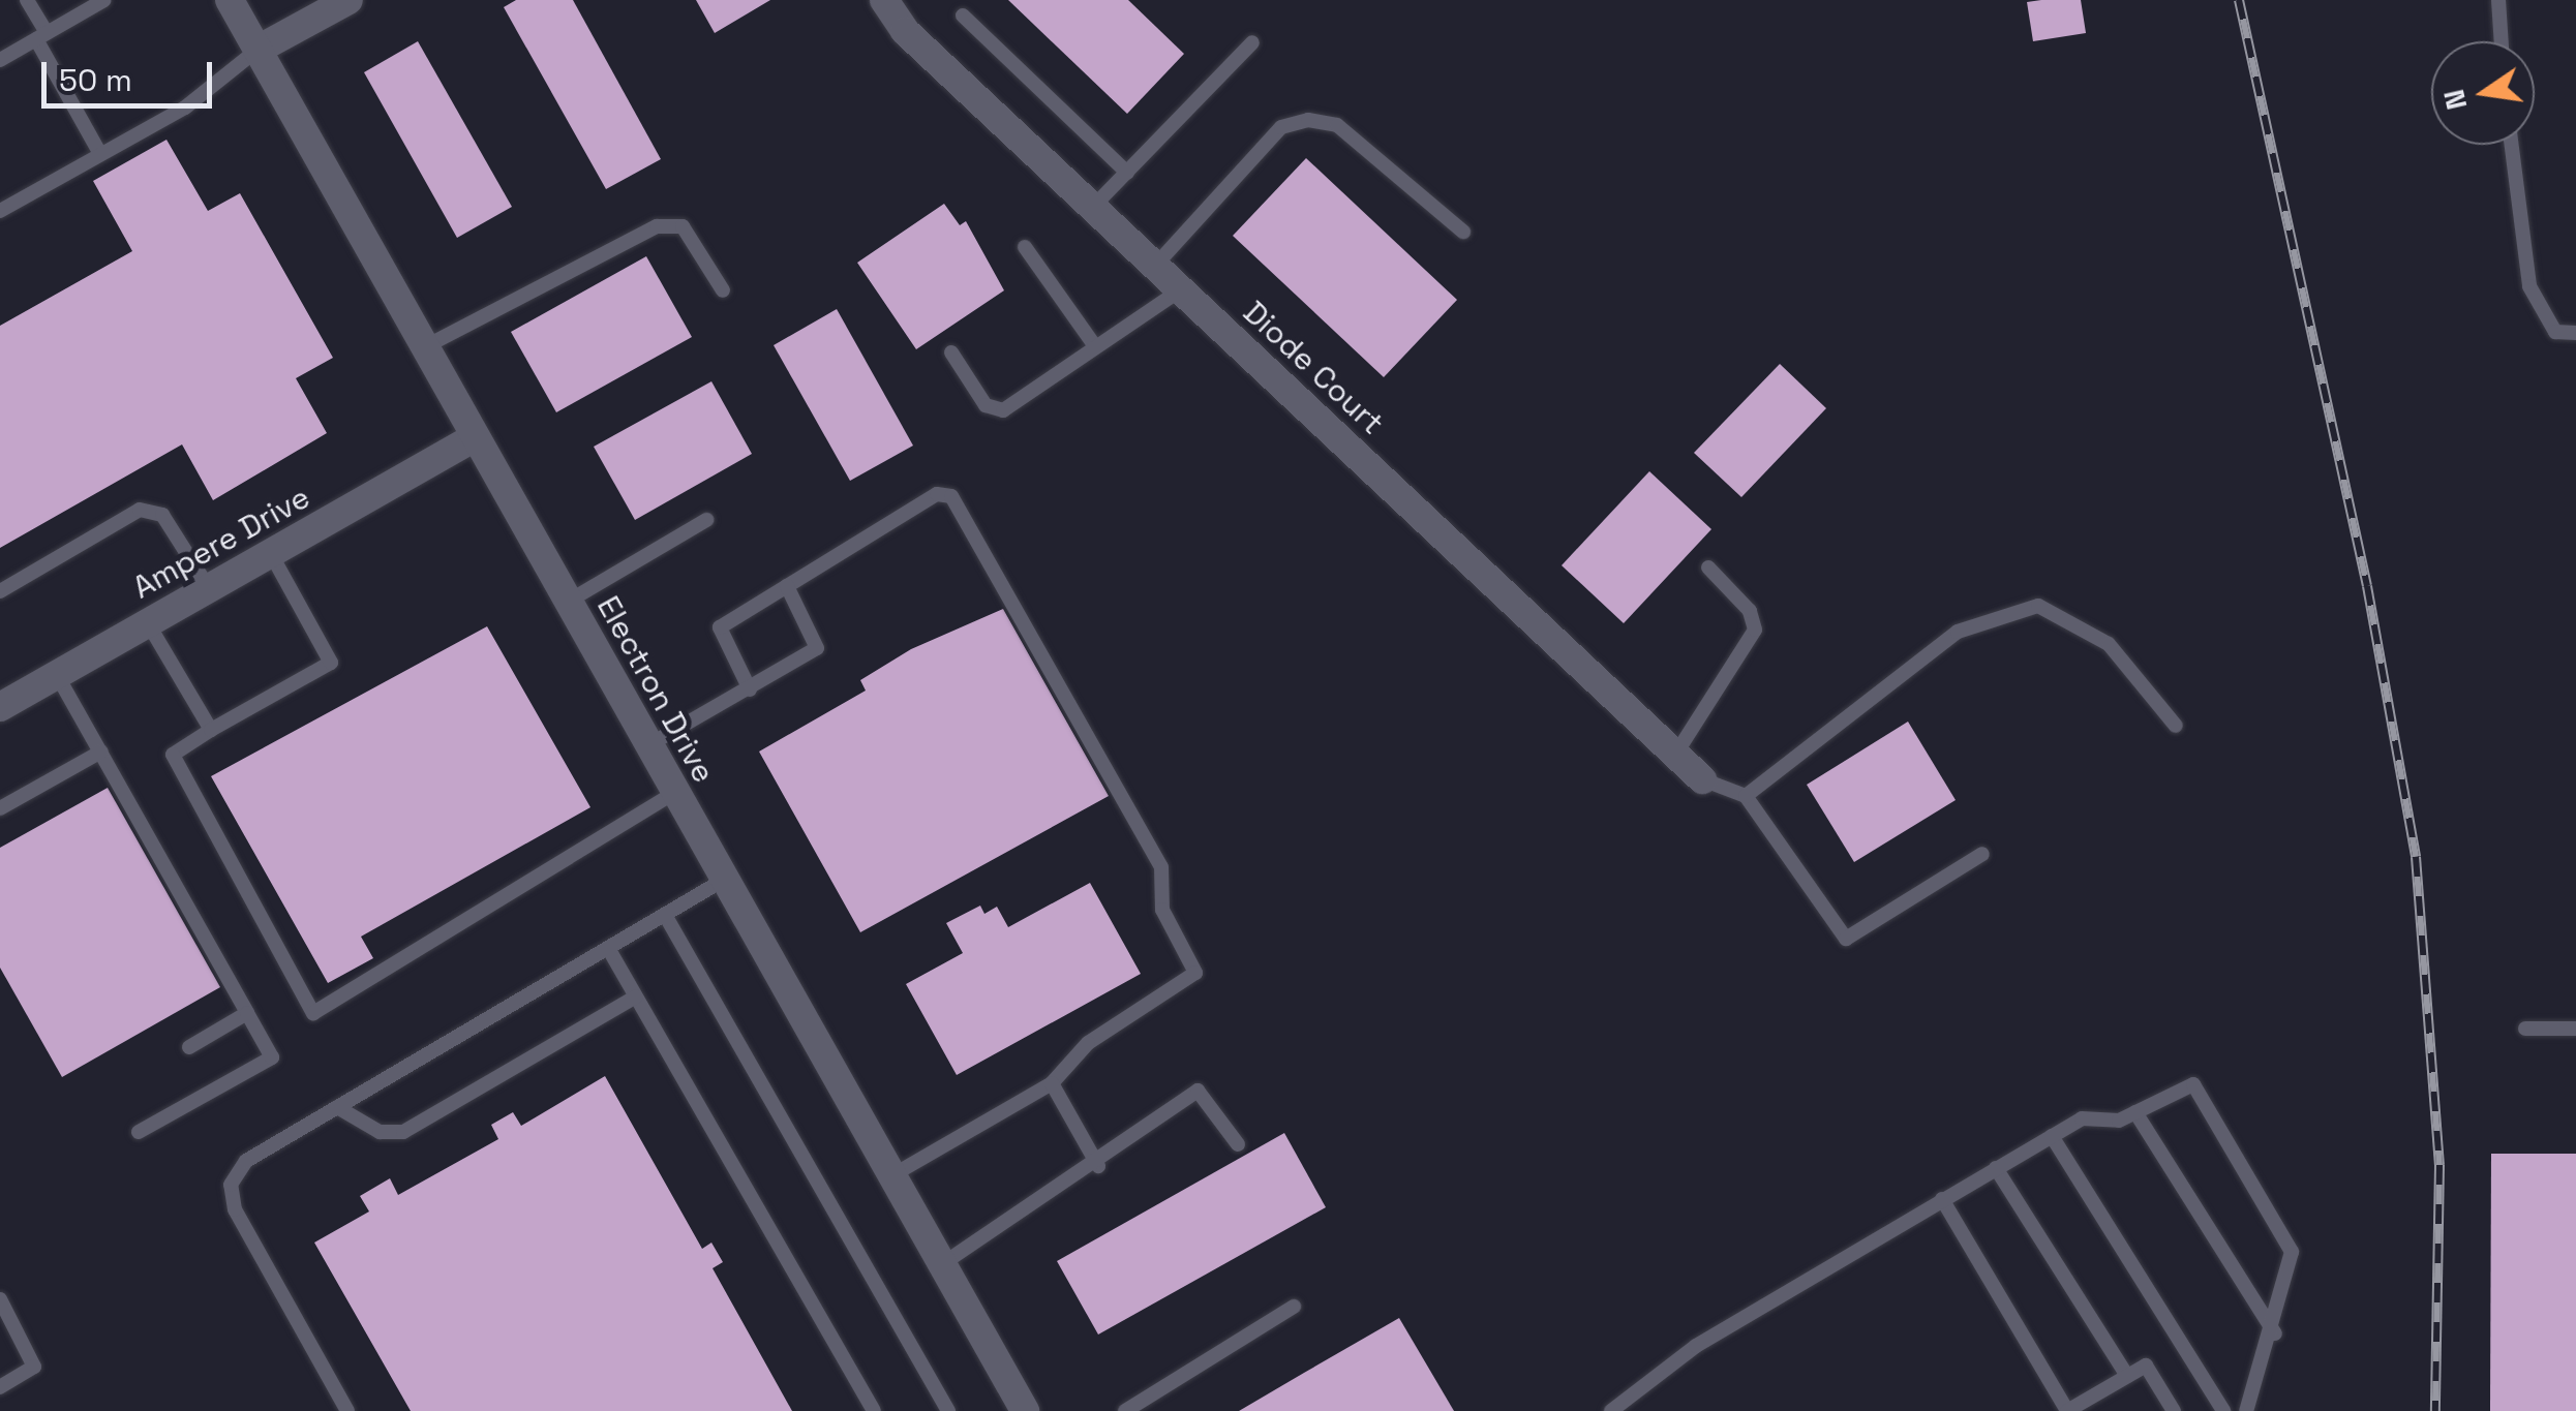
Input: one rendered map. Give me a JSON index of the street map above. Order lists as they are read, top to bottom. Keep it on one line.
{"streets":{"street":["Diode Court","Ampere Drive","Electron Drive"]},"crossings":[["Ampere Drive","Electron Drive"]],"scale_bar":"50 m","north":"left"}
